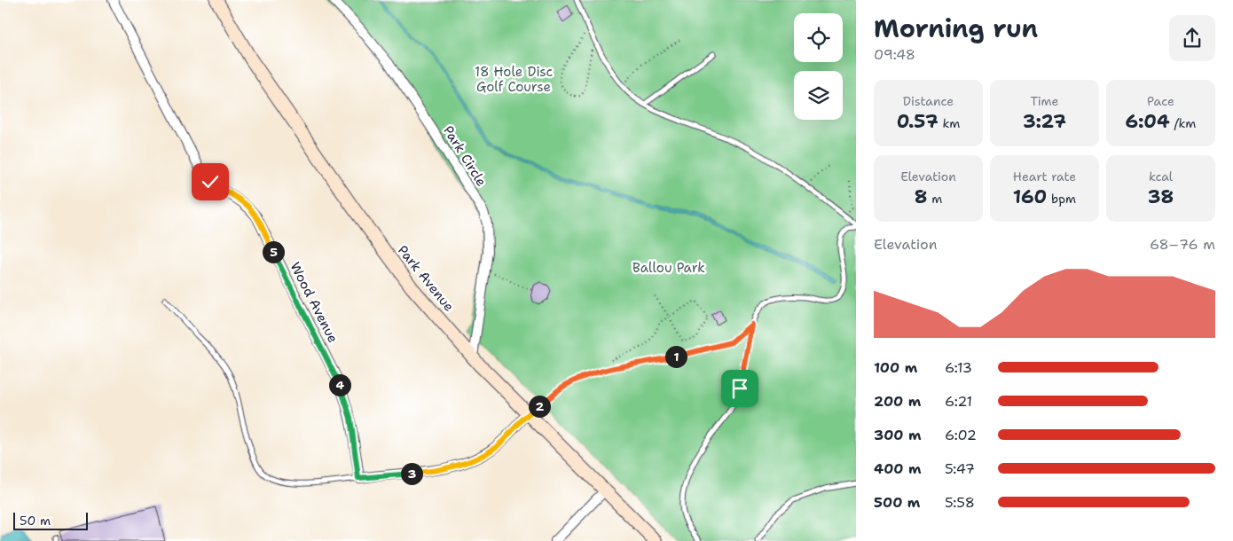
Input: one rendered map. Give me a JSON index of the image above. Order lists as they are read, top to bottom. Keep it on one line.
{"streets":{"main road":["Park Avenue"],"street":["Park Circle","Wood Avenue"]},"crossings":[["Park Circle","Park Avenue"]],"parks":["18 Hole Disc Golf Course","Ballou Park"],"scale_bar":"50 m","page":{"heading":["Morning run","09:48"],"stats":[["Distance","0.57 km"],["Time","3:27"],["Pace","6:04 /km"],["Elevation","8 m"],["Heart rate","160 bpm"],["kcal","38"]],"chart":["Elevation","68–76 m"],"pins":["5","1","4","2","3"],"list":[{"name":"100 m","note":"6:13"},{"name":"200 m","note":"6:21"},{"name":"300 m","note":"6:02"},{"name":"400 m","note":"5:47"},{"name":"500 m","note":"5:58"}],"scale":"50 m"}}
